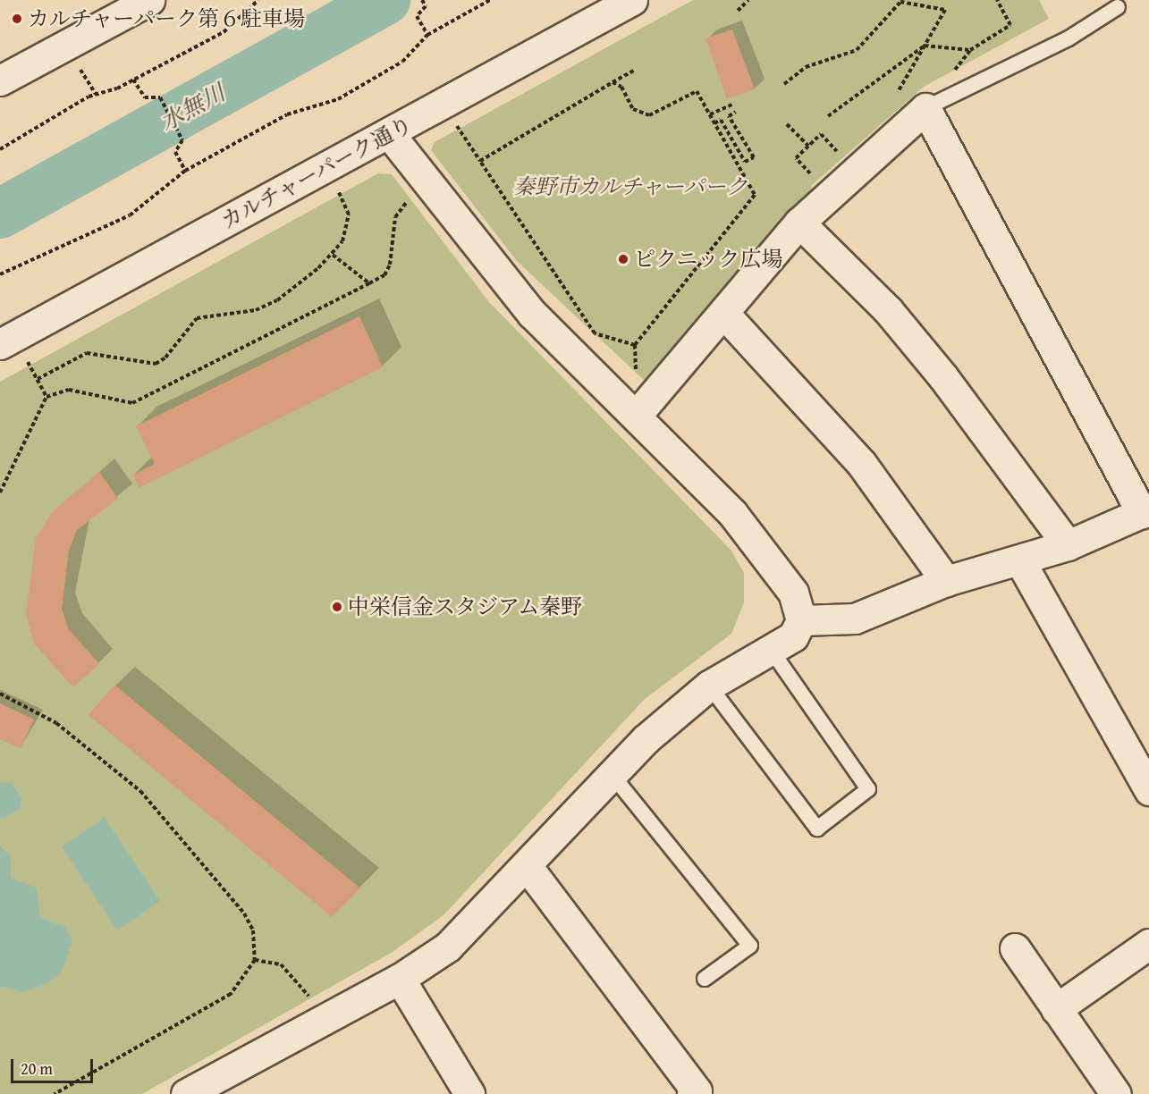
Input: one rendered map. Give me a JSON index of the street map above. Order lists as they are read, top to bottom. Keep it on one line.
{"streets":{"street":["カルチャーパーク通り"]},"water":["水無川"],"parks":["秦野市カルチャーパーク"],"places":["カルチャーパーク第６駐車場","ピクニック広場","中栄信金スタジアム秦野"],"scale_bar":"20 m"}
